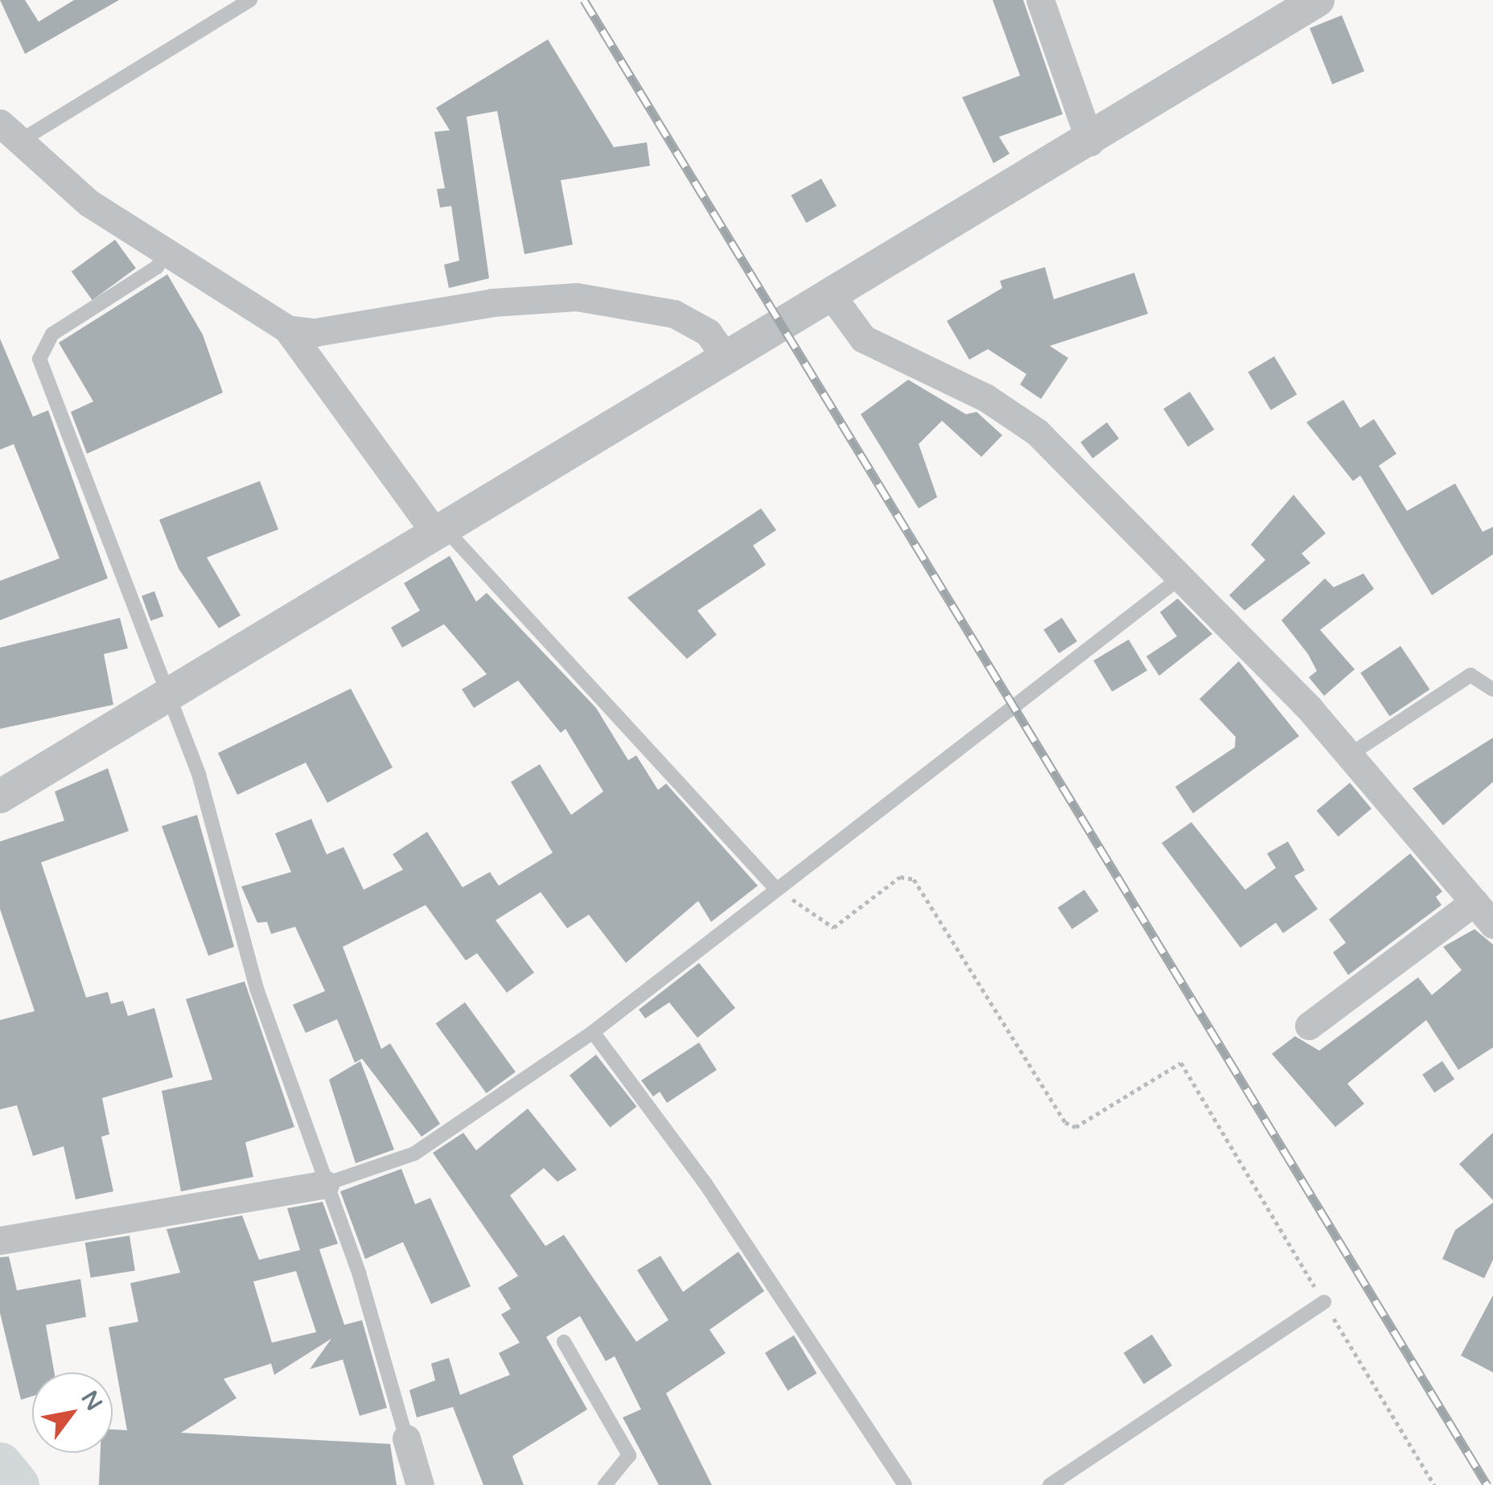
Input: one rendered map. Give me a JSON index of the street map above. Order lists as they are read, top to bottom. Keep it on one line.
{"north":"top right"}
